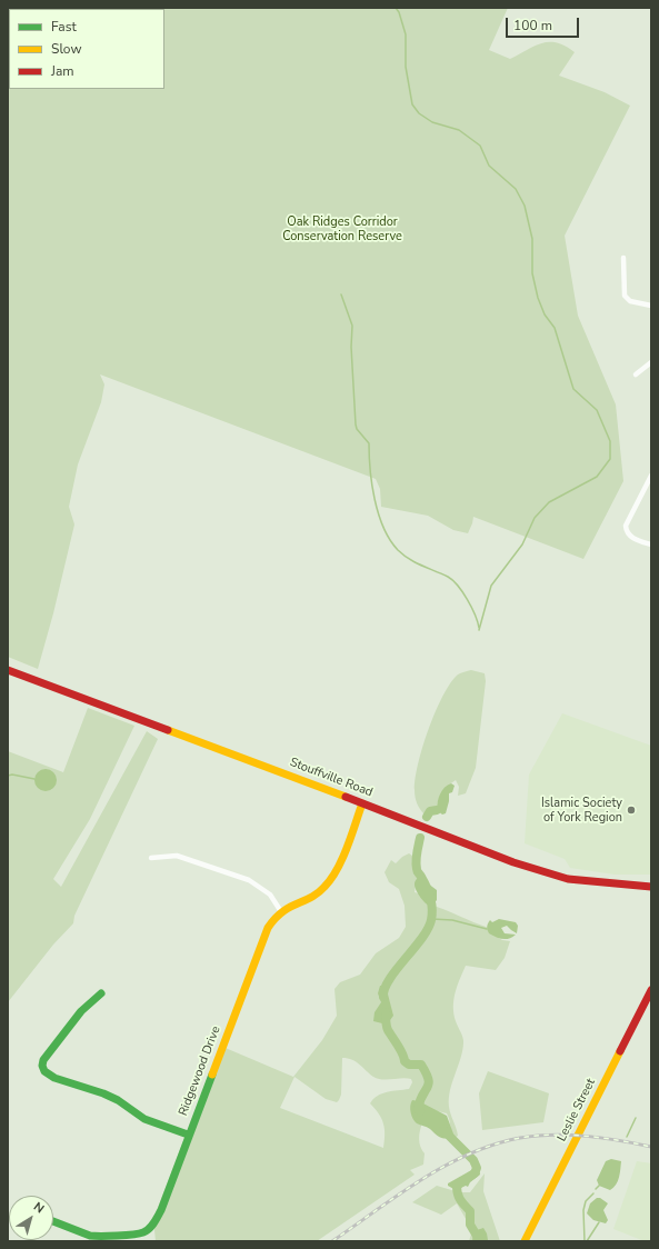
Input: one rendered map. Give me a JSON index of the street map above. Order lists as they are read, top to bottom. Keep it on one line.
{"streets":{"street":["Stouffville Road","Ridgewood Drive","Leslie Street"]},"parks":["Oak Ridges Corridor Conservation Reserve"],"places":["Islamic Society of York Region"],"legend":["Fast","Slow","Jam"],"scale_bar":"100 m","north":"top right"}
